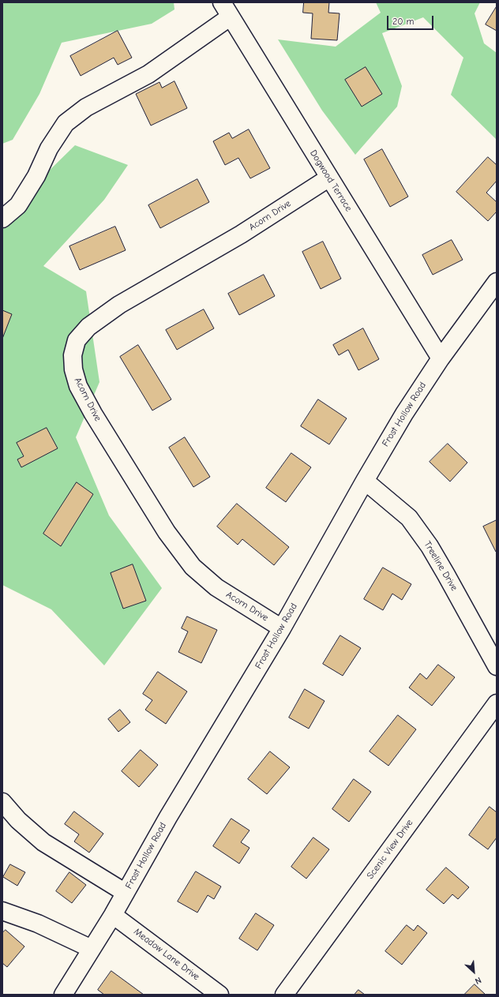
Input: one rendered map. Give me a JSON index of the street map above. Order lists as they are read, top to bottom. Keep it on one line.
{"streets":{"street":["Dogwood Terrace","Acorn Drive","Frost Hollow Road","Treeline Drive","Scenic View Drive","Meadow Lane Drive"]},"crossings":[["Dogwood Terrace","Acorn Drive"],["Dogwood Terrace","Frost Hollow Road"],["Acorn Drive","Frost Hollow Road"],["Frost Hollow Road","Treeline Drive"],["Frost Hollow Road","Meadow Lane Drive"]],"scale_bar":"20 m","north":"bottom right"}
